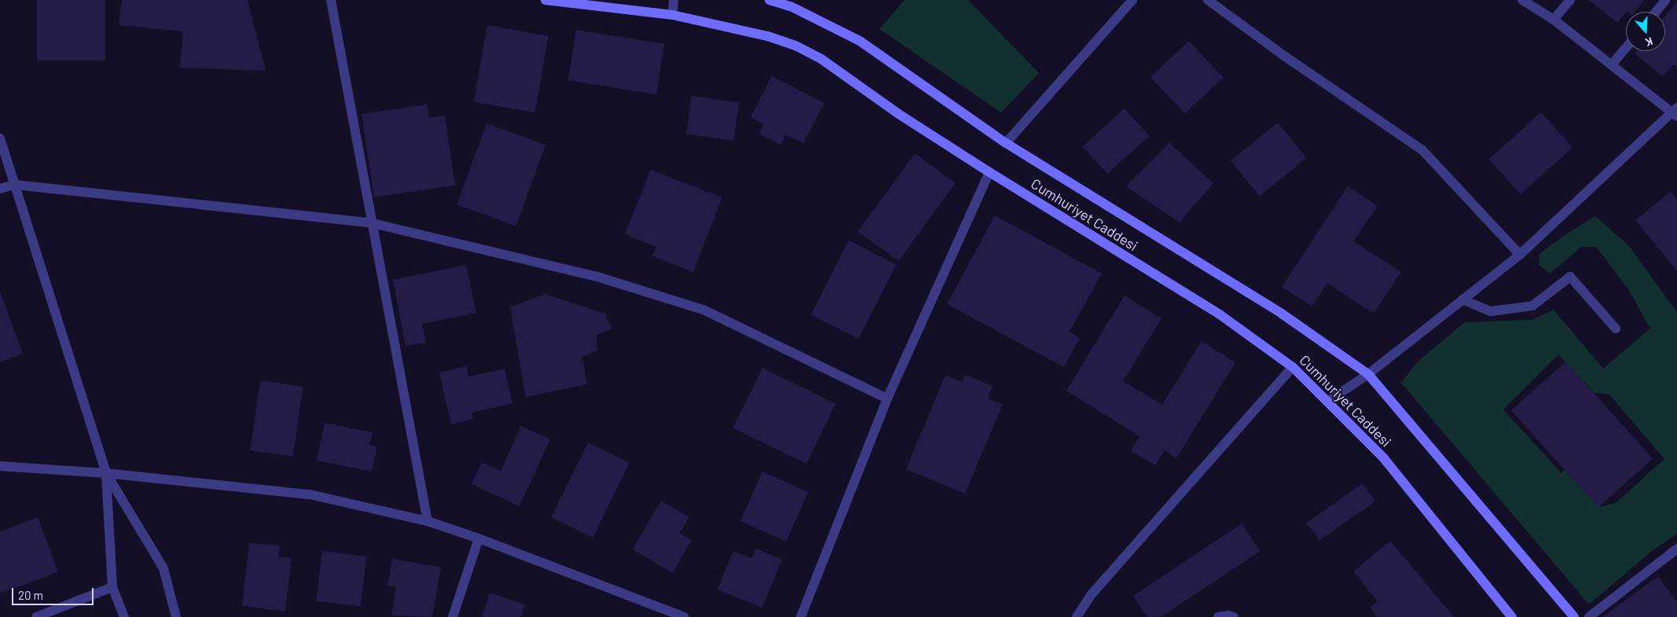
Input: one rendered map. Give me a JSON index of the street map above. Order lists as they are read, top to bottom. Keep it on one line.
{"streets":{"main road":["Cumhuriyet Caddesi"]},"scale_bar":"20 m","north":"bottom"}
